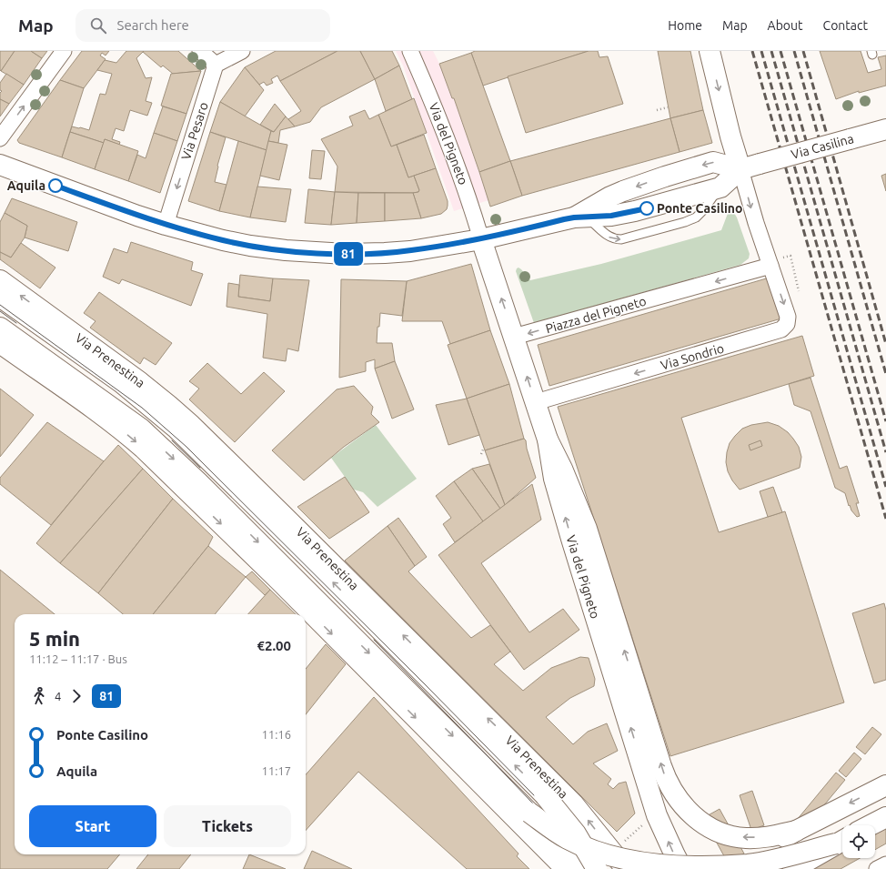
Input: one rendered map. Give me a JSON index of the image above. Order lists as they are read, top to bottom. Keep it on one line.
{"streets":{"main road":["Via del Pigneto","Via Casilina","Via Prenestina"],"street":["Via Pesaro","Piazza del Pigneto","Via Sondrio"]},"crossings":[["Via del Pigneto","Piazza del Pigneto"],["Via del Pigneto","Via Sondrio"],["Piazza del Pigneto","Via Sondrio"]],"one_way":["Via Pesaro","Via del Pigneto","Piazza del Pigneto","Via Sondrio"],"places":["Aquila","Ponte Casilino"],"lines":["bus line 81"],"page":{"header":"Map","search":"Search here","nav":["Home","Map","About","Contact"],"on_map":"81","heading":["5 min","11:12 – 11:17 · Bus","€2.00"],"legs":["4","81"],"list":[{"name":"Ponte Casilino","value":"11:16"},{"name":"Aquila","value":"11:17"}],"buttons":["Start","Tickets"]}}
